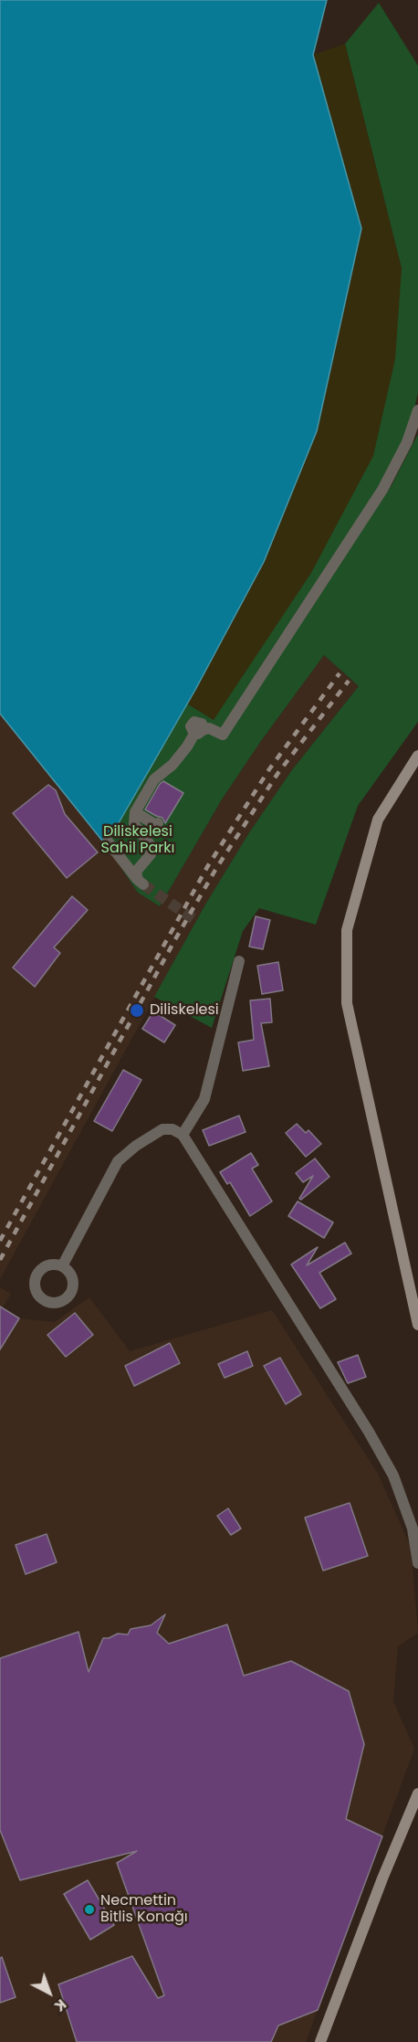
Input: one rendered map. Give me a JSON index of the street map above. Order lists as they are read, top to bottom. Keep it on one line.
{"parks":["Diliskelesi Sahil Parkı"],"places":["Diliskelesi","Necmettin Bitlis Konağı"],"north":"bottom right"}
